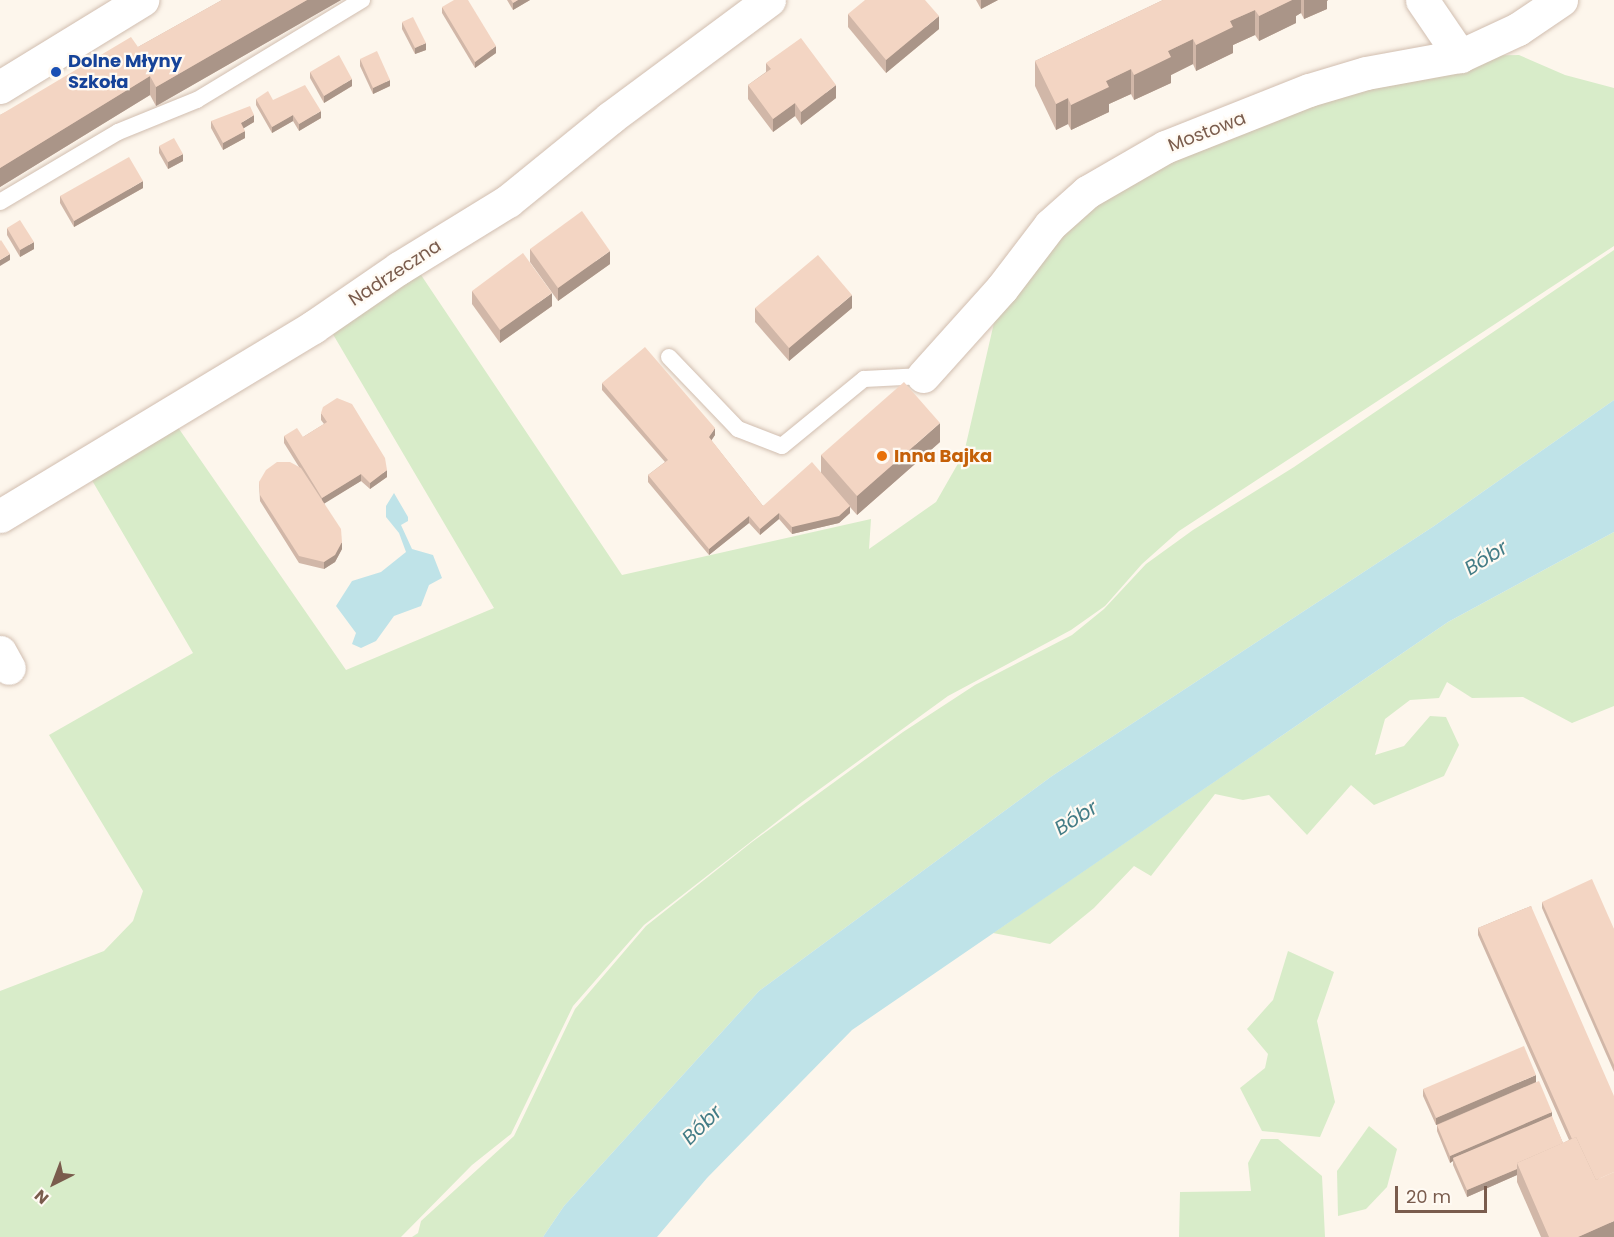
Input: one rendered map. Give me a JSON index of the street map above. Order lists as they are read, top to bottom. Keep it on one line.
{"streets":{"street":["Mostowa","Nadrzeczna"]},"water":["Bóbr"],"places":["Dolne Młyny Szkoła","Inna Bajka"],"scale_bar":"20 m","north":"bottom left"}
